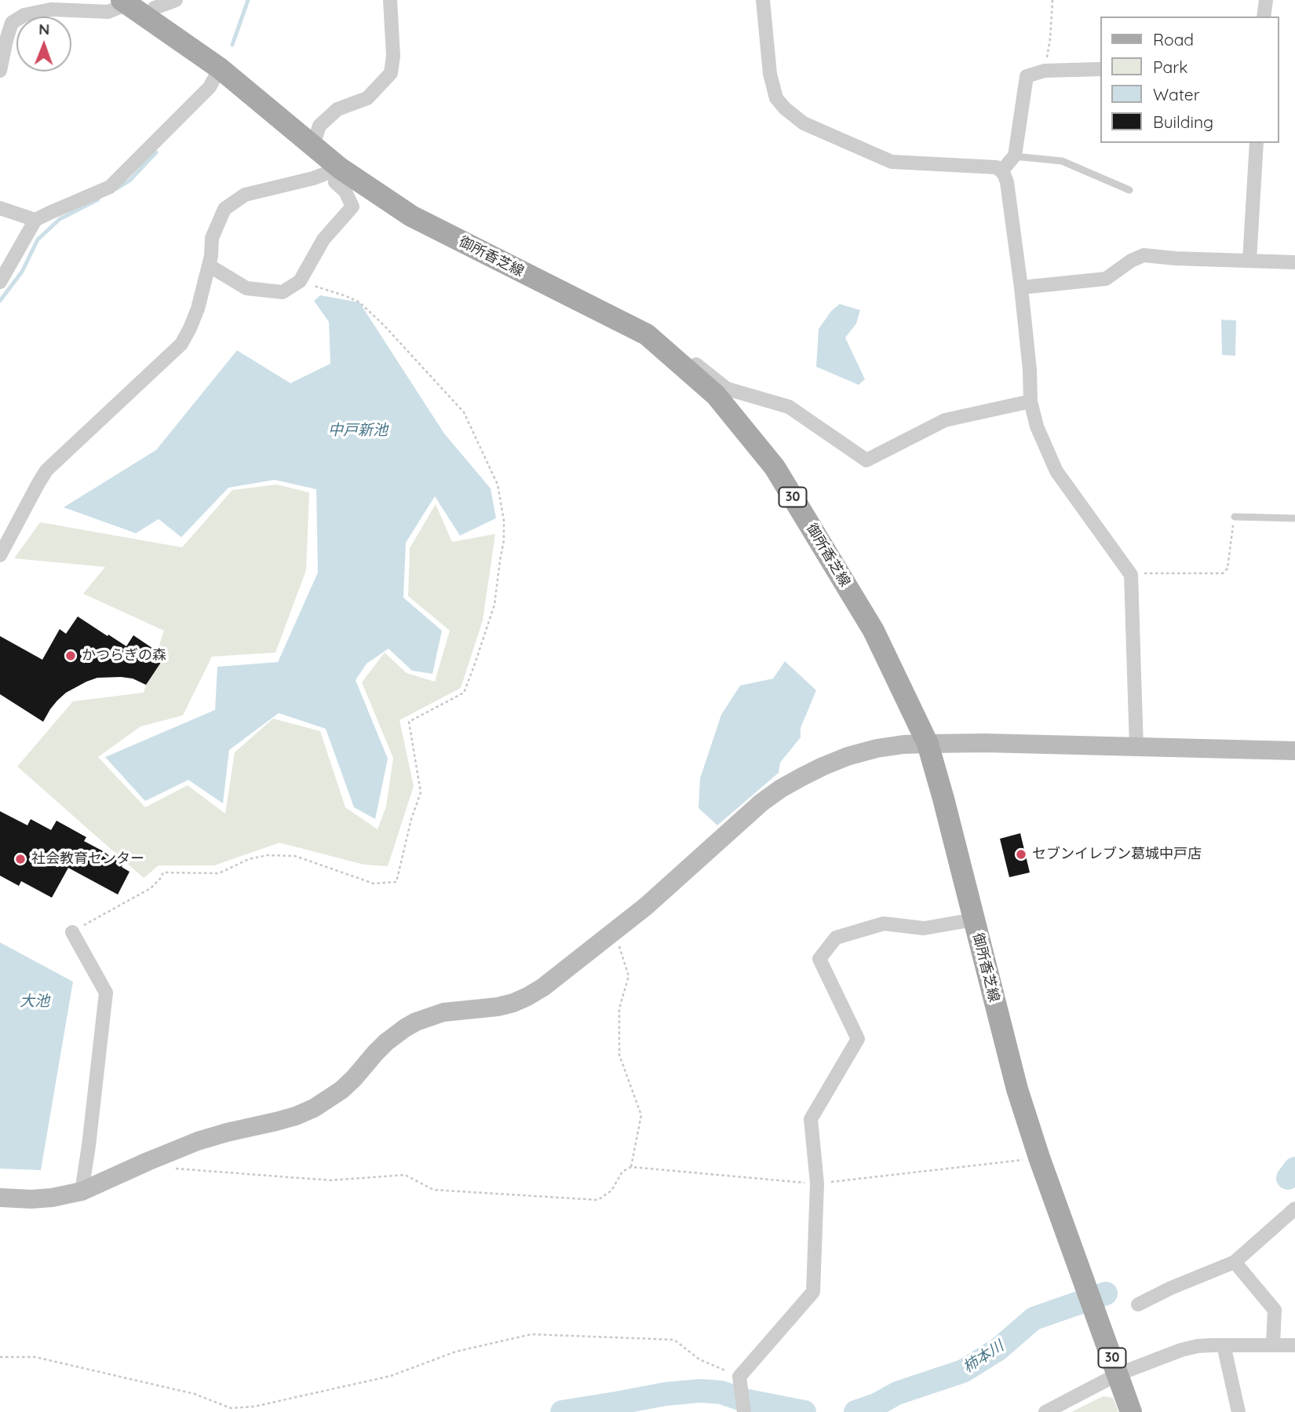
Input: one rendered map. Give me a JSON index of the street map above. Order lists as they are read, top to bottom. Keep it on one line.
{"streets":{"main road":["御所香芝線","30"]},"water":["中戸新池","大池","柿本川"],"places":["かつらぎの森","セブンイレブン葛城中戸店","社会教育センター"],"legend":["Road","Park","Water","Building"],"north":"top"}
